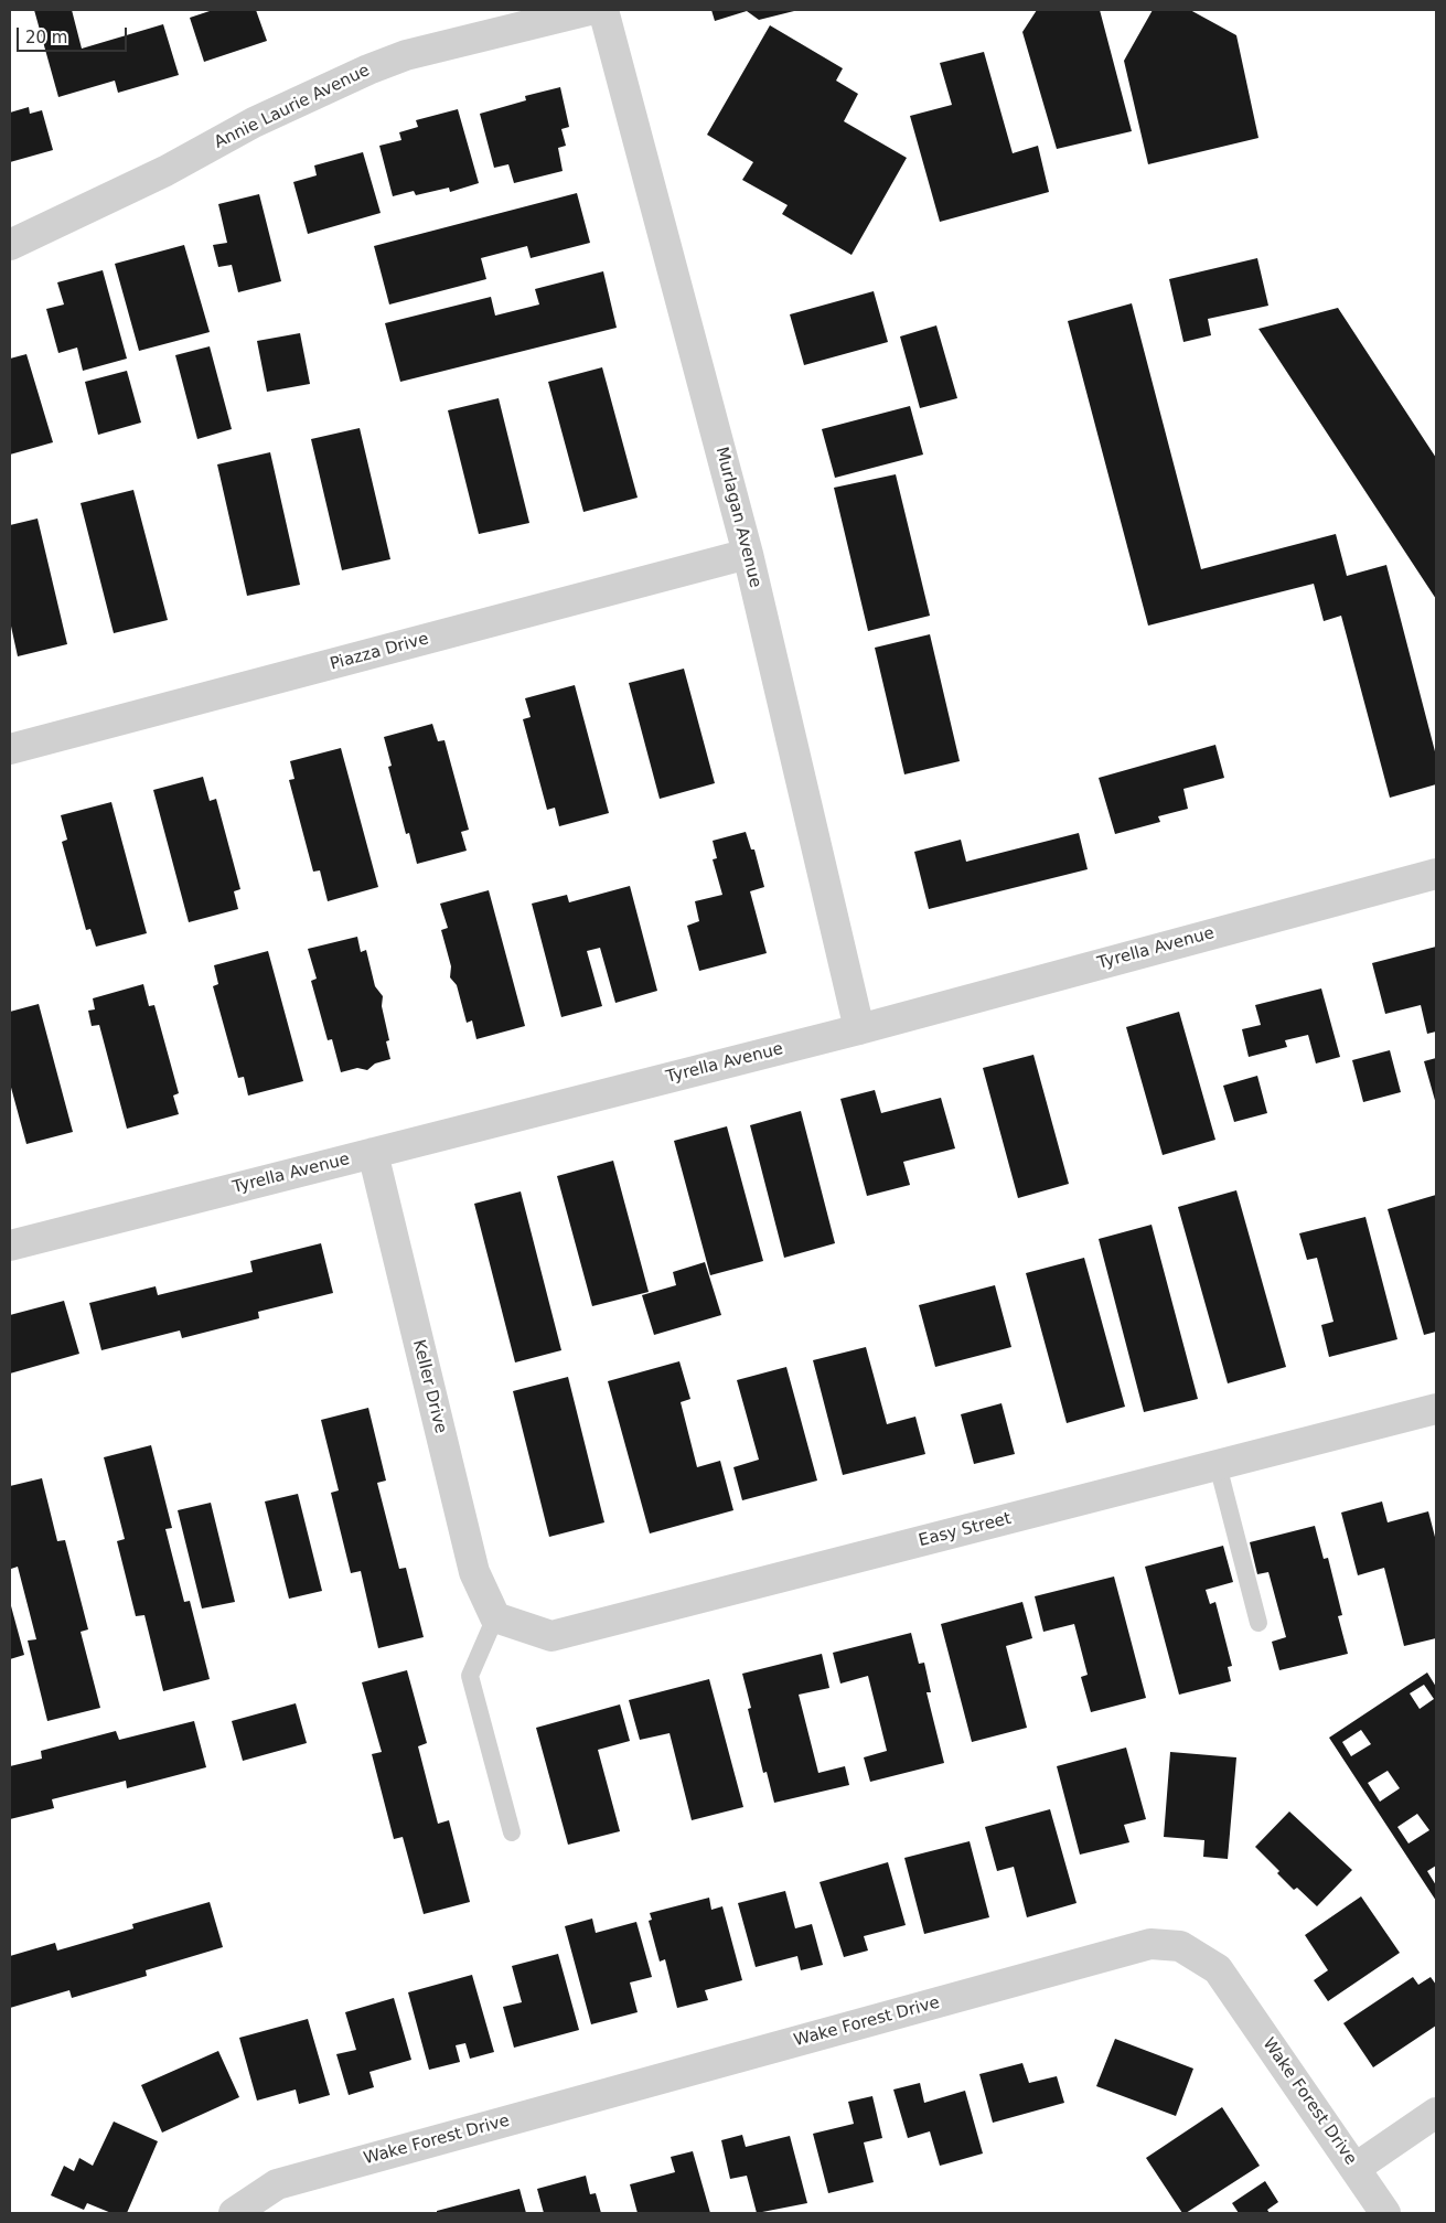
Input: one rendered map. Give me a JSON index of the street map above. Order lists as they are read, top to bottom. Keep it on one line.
{"streets":{"street":["Annie Laurie Avenue","Murlagan Avenue","Piazza Drive","Tyrella Avenue","Keller Drive","Easy Street","Wake Forest Drive"]},"crossings":[["Murlagan Avenue","Piazza Drive"],["Murlagan Avenue","Tyrella Avenue"],["Tyrella Avenue","Keller Drive"],["Keller Drive","Easy Street"]],"scale_bar":"20 m"}
